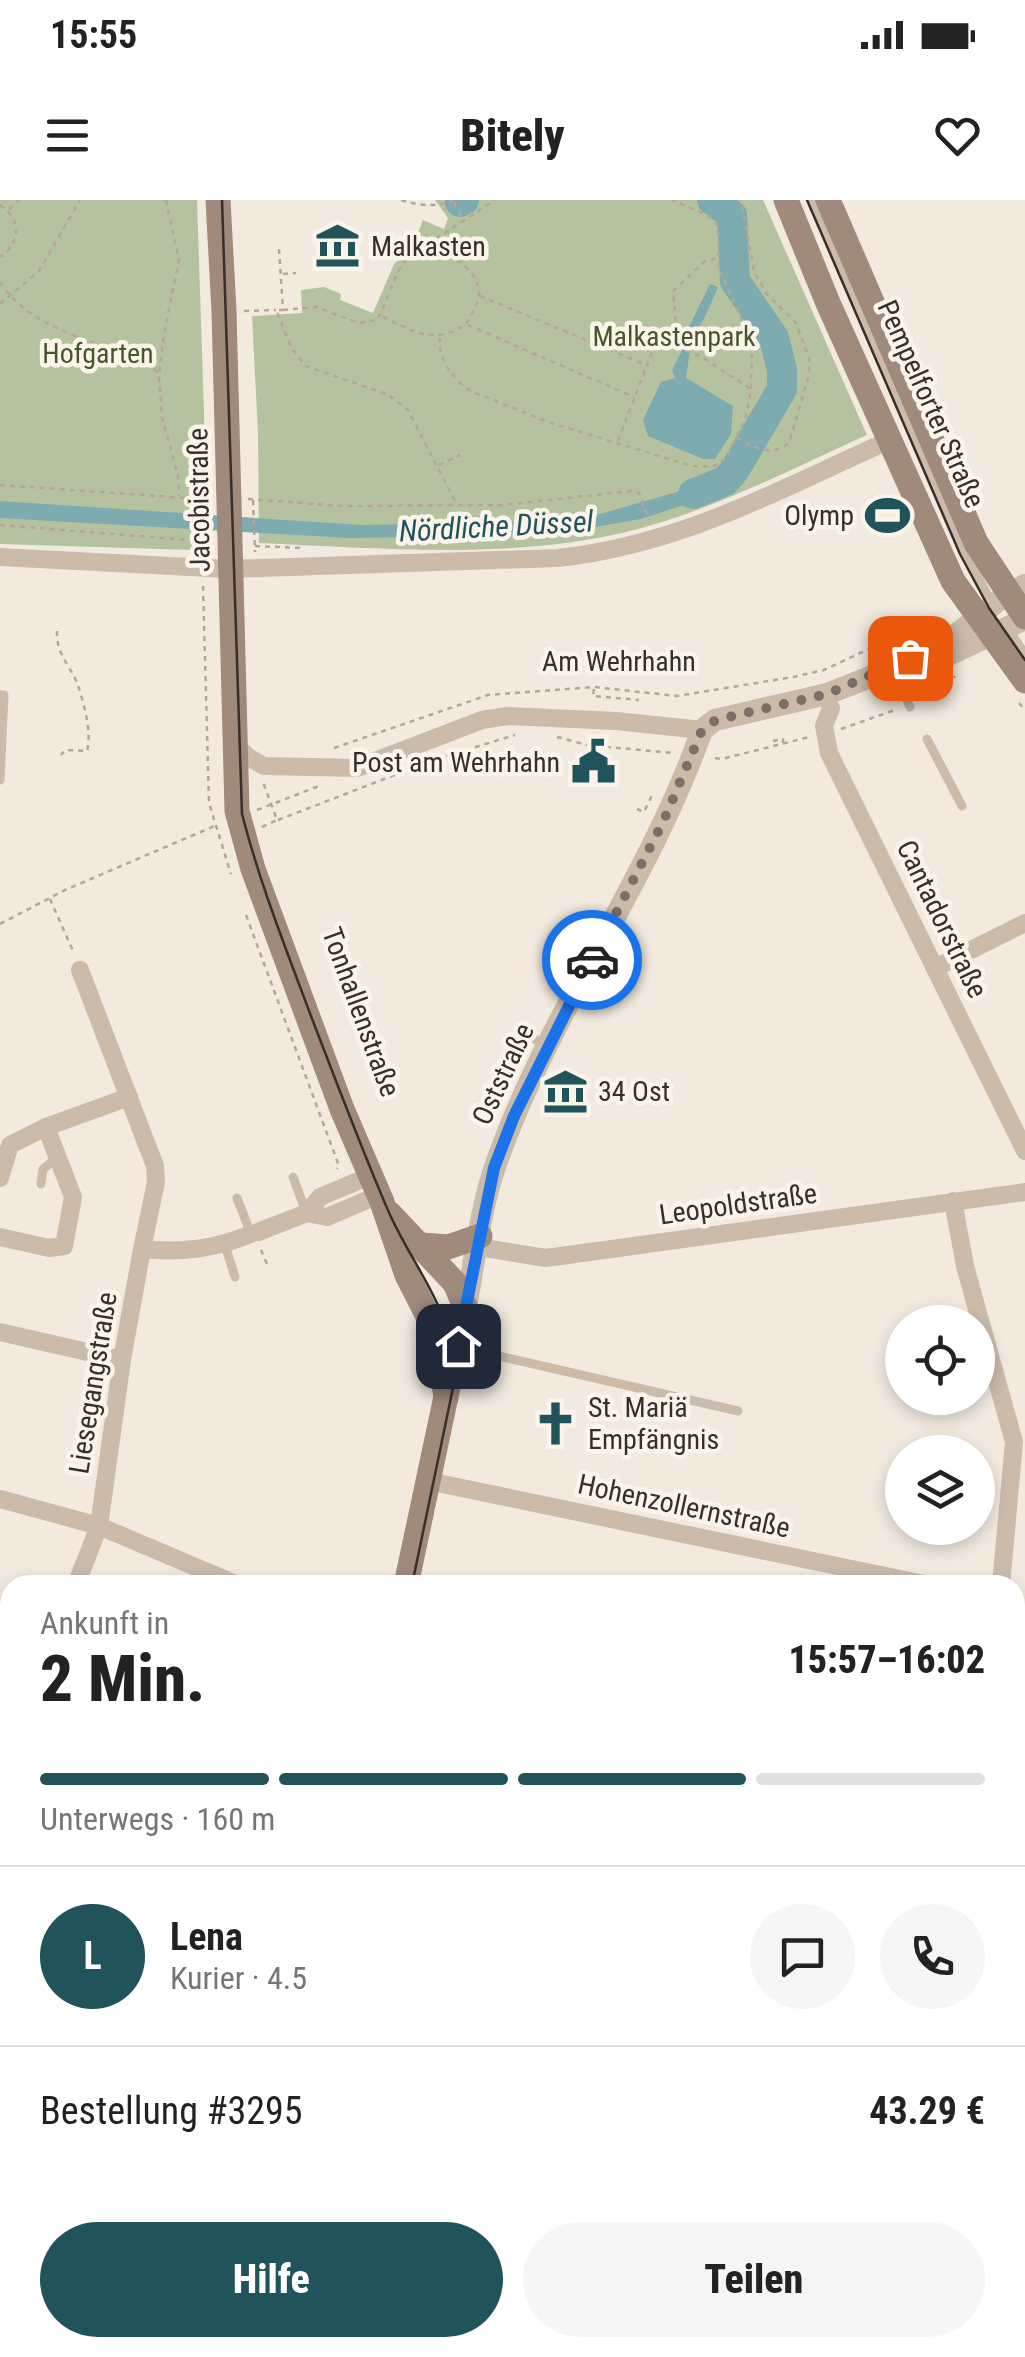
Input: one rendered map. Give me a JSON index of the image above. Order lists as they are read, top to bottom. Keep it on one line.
{"streets":{"main road":["Pempelforter Straße","Jacobistraße","Tonhallenstraße","Oststraße"],"street":["Am Wehrhahn","Cantadorstraße","Leopoldstraße","Liesegangstraße","Hohenzollernstraße"]},"crossings":[["Pempelforter Straße","Am Wehrhahn"],["Jacobistraße","Am Wehrhahn"],["Jacobistraße","Tonhallenstraße"],["Am Wehrhahn","Cantadorstraße"],["Am Wehrhahn","Oststraße"],["Tonhallenstraße","Oststraße"],["Oststraße","Leopoldstraße"],["Oststraße","Hohenzollernstraße"]],"water":["Nördliche Düssel"],"parks":["Malkastenpark","Hofgarten"],"places":{"museum":["Malkasten","34 Ost"],"sports":["Olymp"],"public building":["Post am Wehrhahn"],"church":["St. Mariä Empfängnis"]},"page":{"status":"15:55","header":"Bitely","heading":["2 Min.","Ankunft in","15:57–16:02"],"panel":["Lena","Kurier · 4.5","Bestellung #3295","43.29 €"],"bar":"Unterwegs · 160 m","round":"L","buttons":["Hilfe","Teilen"]}}
